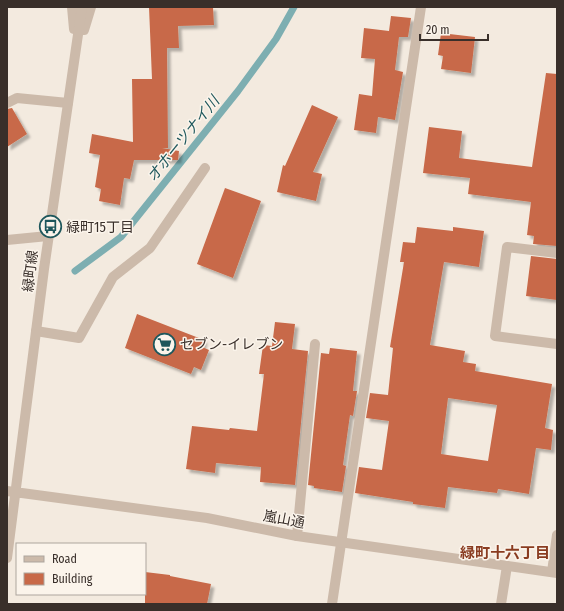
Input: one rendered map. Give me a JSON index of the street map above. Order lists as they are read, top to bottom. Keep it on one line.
{"streets":{"street":["緑町線","嵐山通"]},"crossings":[["緑町線","嵐山通"]],"districts":["緑町十六丁目"],"water":["オホーツナイ川"],"places":{"bus stop":["緑町15丁目"],"supermarket":["セブン-イレブン"]},"legend":["Road","Building"],"scale_bar":"20 m"}
